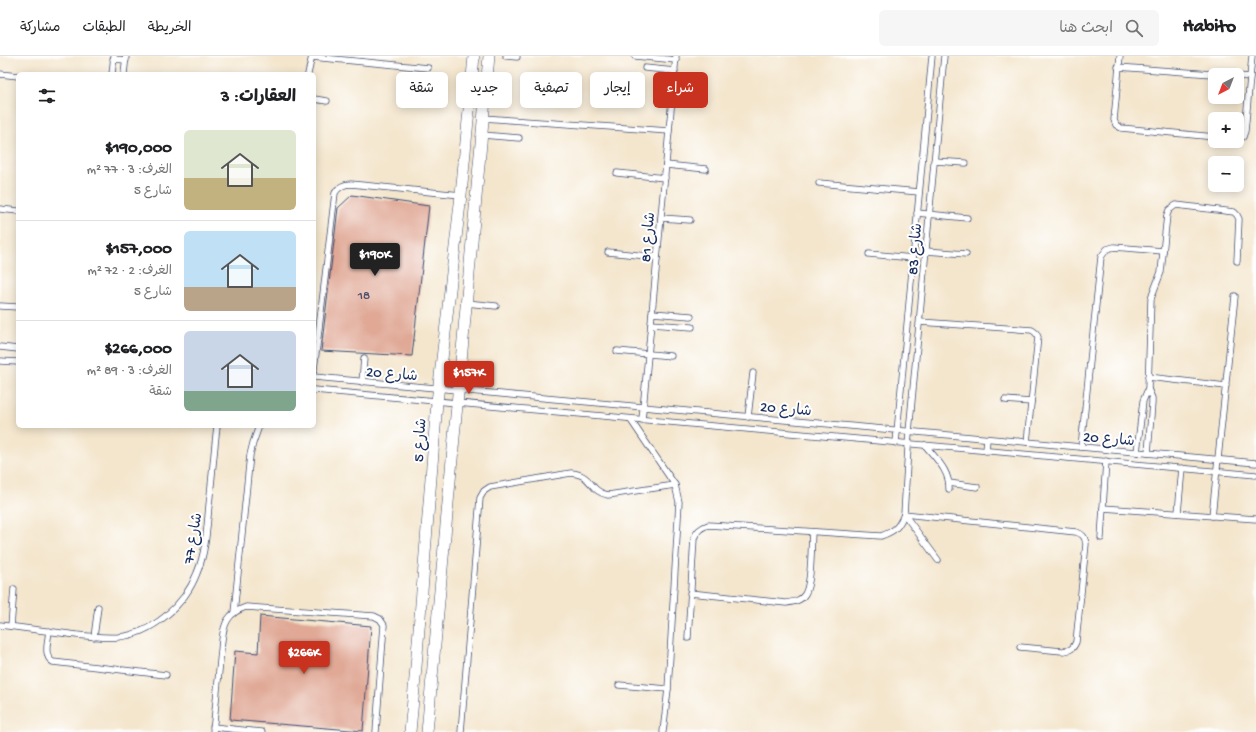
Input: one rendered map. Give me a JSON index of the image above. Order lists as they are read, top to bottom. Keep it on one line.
{"streets":{"street":["شارع 5"],"lane":["شارع 81","شارع 83","شارع 20","شارع 77"]},"crossings":[["شارع 81","شارع 20"],["شارع 83","شارع 20"],["شارع 20","شارع 5"]],"house_numbers":["18"],"north":"bottom left","page":{"header":"Habito","search":"ابحث هنا","nav":["الخريطة","الطبقات","مشاركة"],"map_buttons":["+","−"],"chip":["شراء","إيجار","تصفية","جديد","شقة"],"heading":"العقارات: 3","list":[{"name":"$190,000","note":"الغرف: 3 · 77 m² · شارع 5"},{"name":"$157,000","note":"الغرف: 2 · 72 m² · شارع 5"},{"name":"$266,000","note":"الغرف: 3 · 89 m² · شقة"}],"price":["$190K","$157K","$266K"]}}
